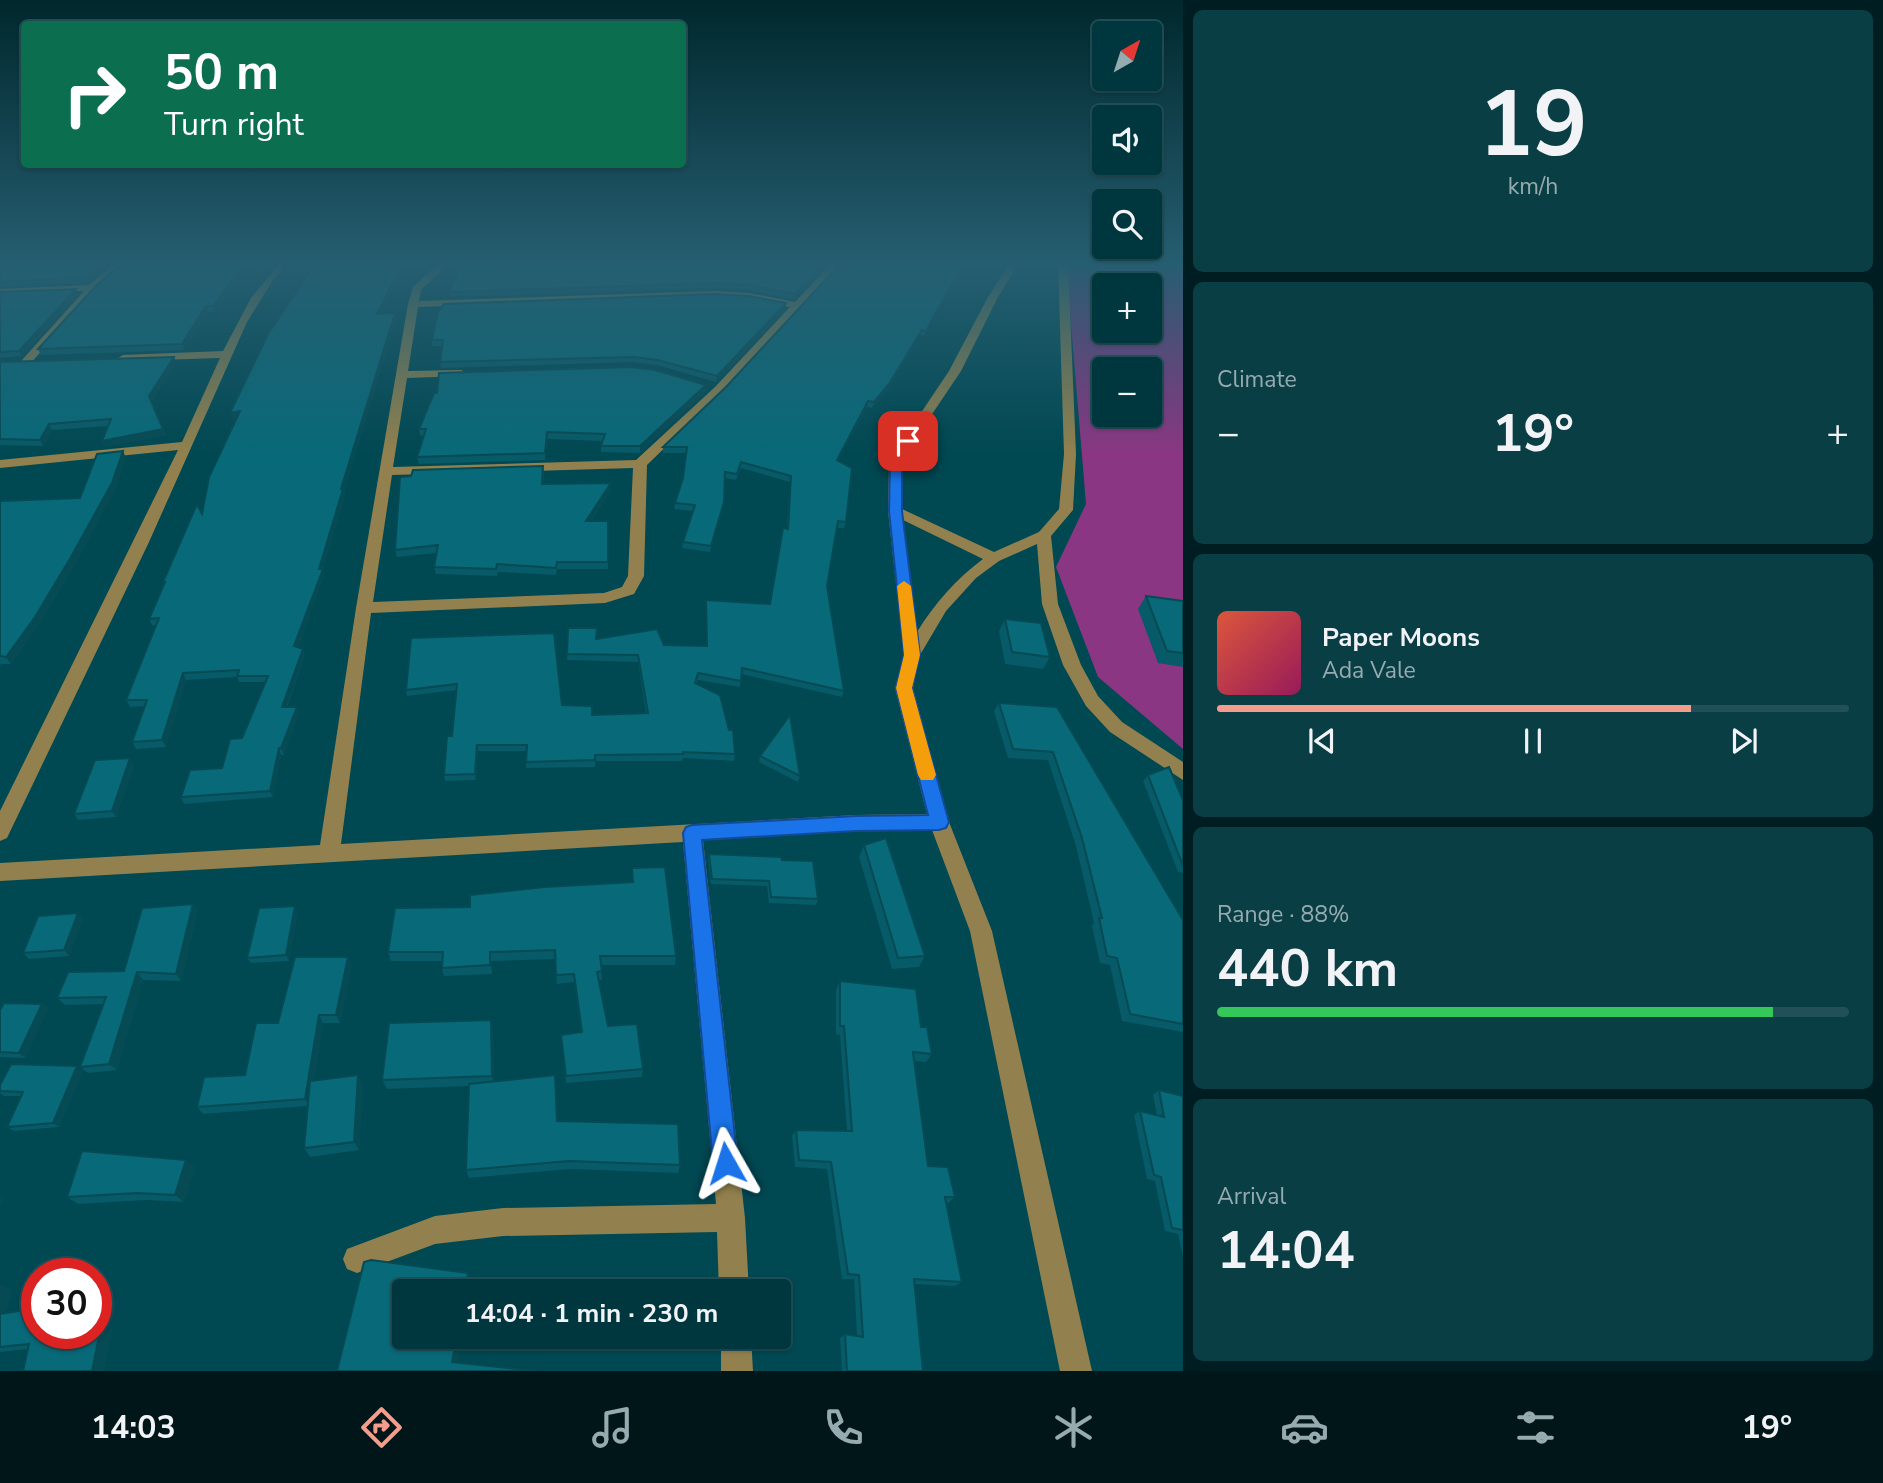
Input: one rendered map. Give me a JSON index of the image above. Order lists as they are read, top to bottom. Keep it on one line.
{"north":"top right","page":{"tile":[["19","km/h"],"Climate",["Range · 88%","440 km"],["Arrival","14:04"]],"map_buttons":["+","−"],"turn":["50 m","Turn right"],"heat":["−","19°","+"],"song":["Paper Moons","Ada Vale"],"limit":"30","trip":"14:04 · 1 min · 230 m","tabs":["14:03","19°"]}}
